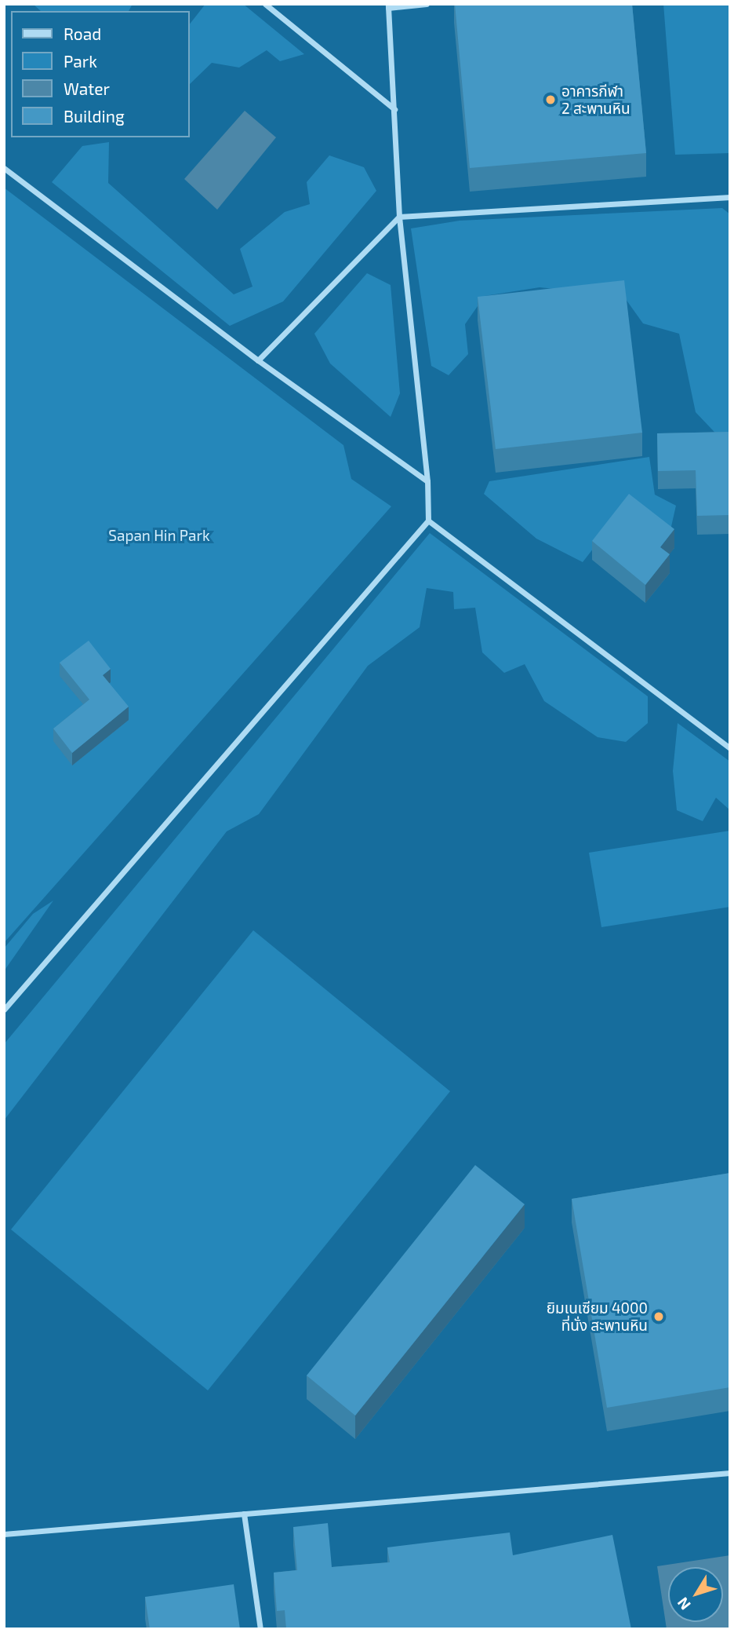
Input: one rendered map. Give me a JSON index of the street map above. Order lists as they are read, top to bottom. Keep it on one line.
{"parks":["Sapan Hin Park"],"places":["อาคารกีฬา 2 สะพานหิน","ยิมเนเซียม 4000 ที่นั่ง สะพานหิน"],"legend":["Road","Park","Water","Building"],"north":"bottom left"}
